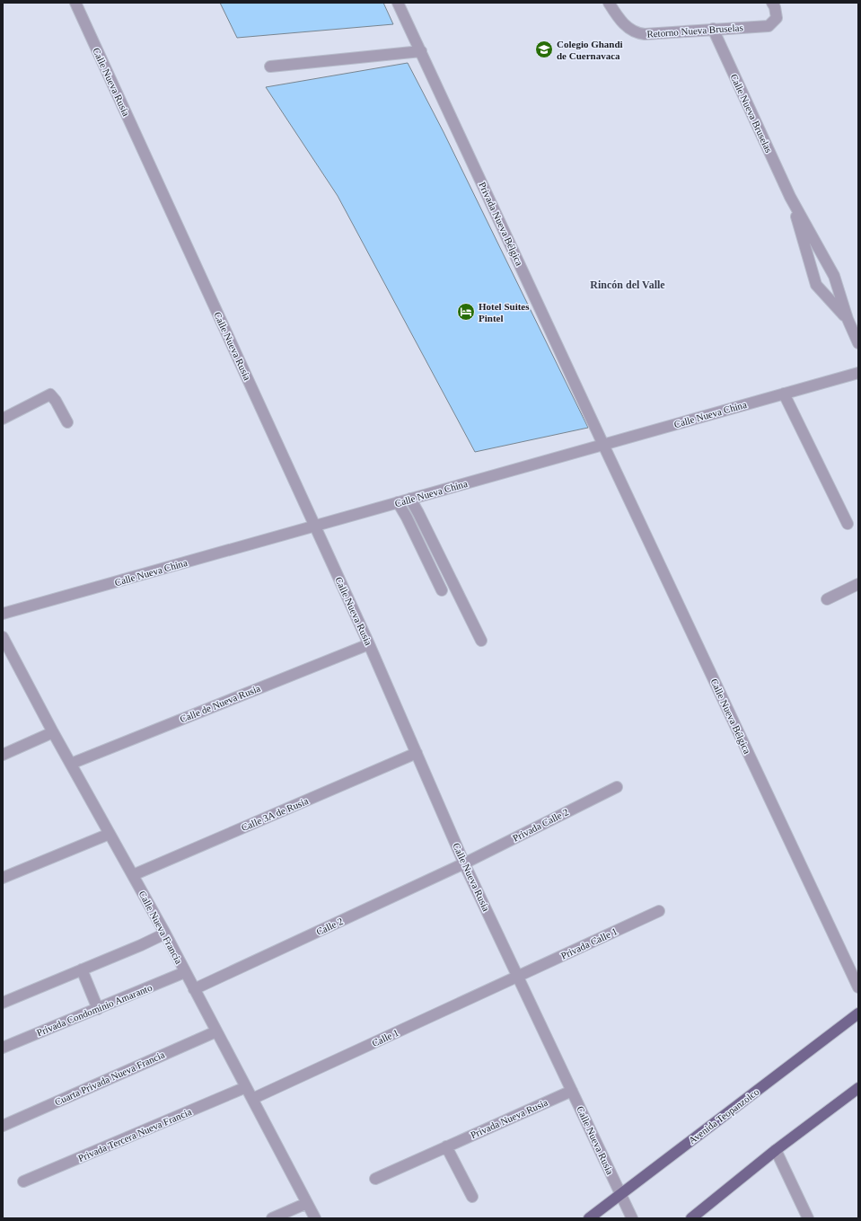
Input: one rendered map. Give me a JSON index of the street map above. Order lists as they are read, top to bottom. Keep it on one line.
{"streets":{"main road":["Avenida Teopanzolco"],"street":["Retorno Nueva Bruselas","Calle Nueva Rusia","Calle Nueva Bruselas","Privada Nueva Bélgica","Calle Nueva China","Calle de Nueva Rusia","Calle Nueva Bélgica","Calle 3A de Rusia","Privada Calle 2","Calle 2","Calle Nueva Francia","Privada Calle 1","Privada Condominio Amaranto","Calle 1","Cuarta Privada Nueva Francia","Privada Nueva Rusia","Privada Tercera Nueva Francia"]},"crossings":[["Retorno Nueva Bruselas","Calle Nueva Bruselas"],["Calle Nueva Rusia","Calle Nueva China"],["Calle Nueva Rusia","Calle de Nueva Rusia"],["Calle Nueva Rusia","Calle 3A de Rusia"],["Calle Nueva Rusia","Privada Calle 2"],["Calle Nueva Rusia","Calle 2"],["Calle Nueva Rusia","Privada Calle 1"],["Calle Nueva Rusia","Calle 1"],["Calle Nueva Rusia","Avenida Teopanzolco"],["Calle Nueva Rusia","Privada Nueva Rusia"],["Privada Nueva Bélgica","Calle Nueva China"],["Privada Nueva Bélgica","Calle Nueva Bélgica"],["Calle Nueva China","Calle Nueva Bélgica"],["Calle de Nueva Rusia","Calle Nueva Francia"],["Calle 3A de Rusia","Calle Nueva Francia"],["Privada Calle 2","Calle 2"],["Calle 2","Calle Nueva Francia"],["Calle Nueva Francia","Privada Condominio Amaranto"],["Calle Nueva Francia","Calle 1"],["Calle Nueva Francia","Cuarta Privada Nueva Francia"],["Calle Nueva Francia","Privada Tercera Nueva Francia"],["Privada Calle 1","Calle 1"]],"districts":["Rincón del Valle"],"places":{"school or university":["Colegio Ghandi de Cuernavaca"],"hotel":["Hotel Suites Pintel"]}}
